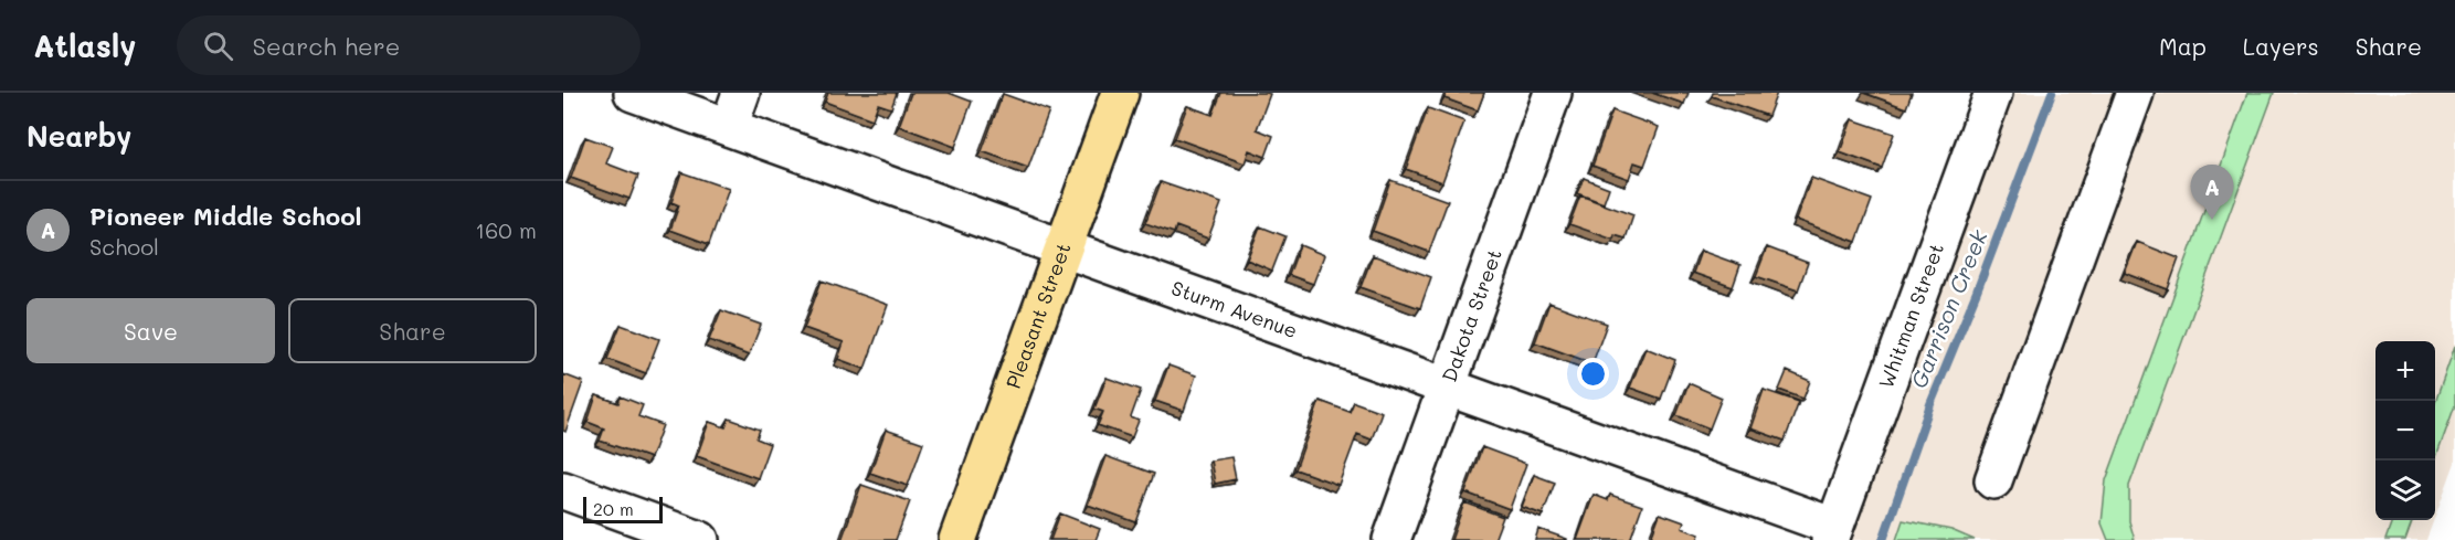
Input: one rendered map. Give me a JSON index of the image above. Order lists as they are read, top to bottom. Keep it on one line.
{"streets":{"main road":["Pleasant Street"],"street":["Sturm Avenue","Whitman Street","Dakota Street"]},"crossings":[["Sturm Avenue","Whitman Street"],["Sturm Avenue","Pleasant Street"],["Sturm Avenue","Dakota Street"]],"water":["Garrison Creek"],"scale_bar":"20 m","page":{"header":"Atlasly","search":"Search here","nav":["Map","Layers","Share"],"heading":"Nearby","pins":"A","list":[{"mark":"A","name":"Pioneer Middle School","note":"School","value":"160 m"}],"buttons":["Save","Share"],"map_buttons":["+","−"],"scale":"20 m"}}
